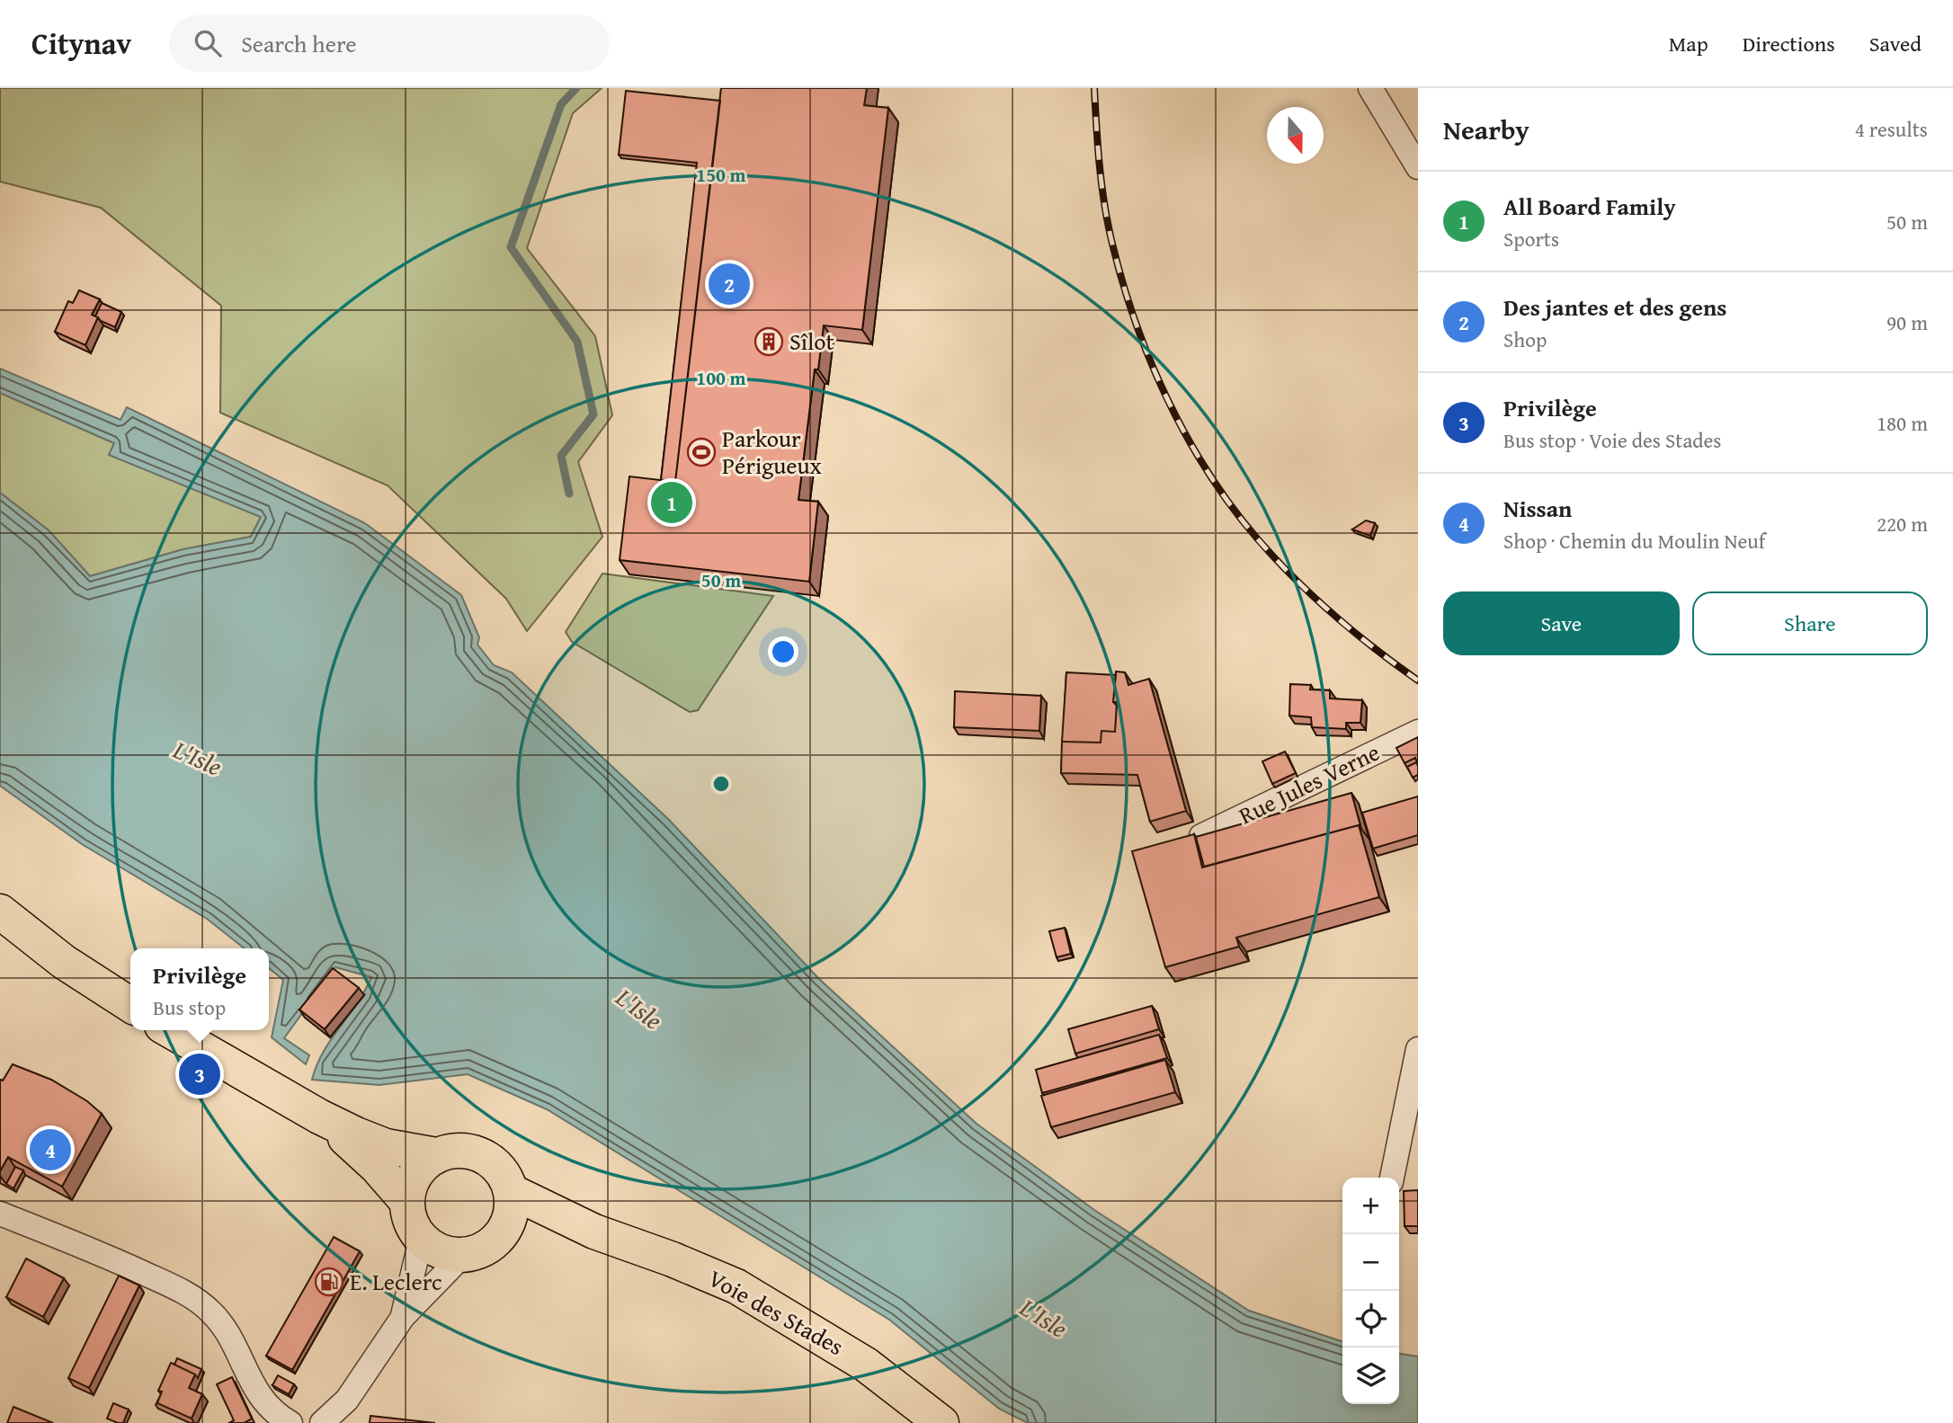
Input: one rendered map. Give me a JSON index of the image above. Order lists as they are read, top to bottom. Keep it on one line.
{"streets":{"main road":["Voie des Stades"],"street":["Rue Jules Verne"]},"water":["L'Isle"],"places":{"building":["Sîlot"],"sports":["Parkour Périgueux"],"fuel station":["E. Leclerc"]},"north":"bottom","page":{"header":"Citynav","search":"Search here","nav":["Map","Directions","Saved"],"heading":["Nearby","4 results"],"list":[{"mark":"1","name":"All Board Family","note":"Sports","value":"50 m"},{"mark":"2","name":"Des jantes et des gens","note":"Shop","value":"90 m"},{"mark":"3","name":"Privilège","note":"Bus stop · Voie des Stades","value":"180 m"},{"mark":"4","name":"Nissan","note":"Shop · Chemin du Moulin Neuf","value":"220 m"}],"pins":["2","1","3","4"],"buttons":["Save","Share"],"popup":["Privilège","Bus stop"],"map_buttons":["+","−"]},"rings":["150 m","100 m","50 m"]}
